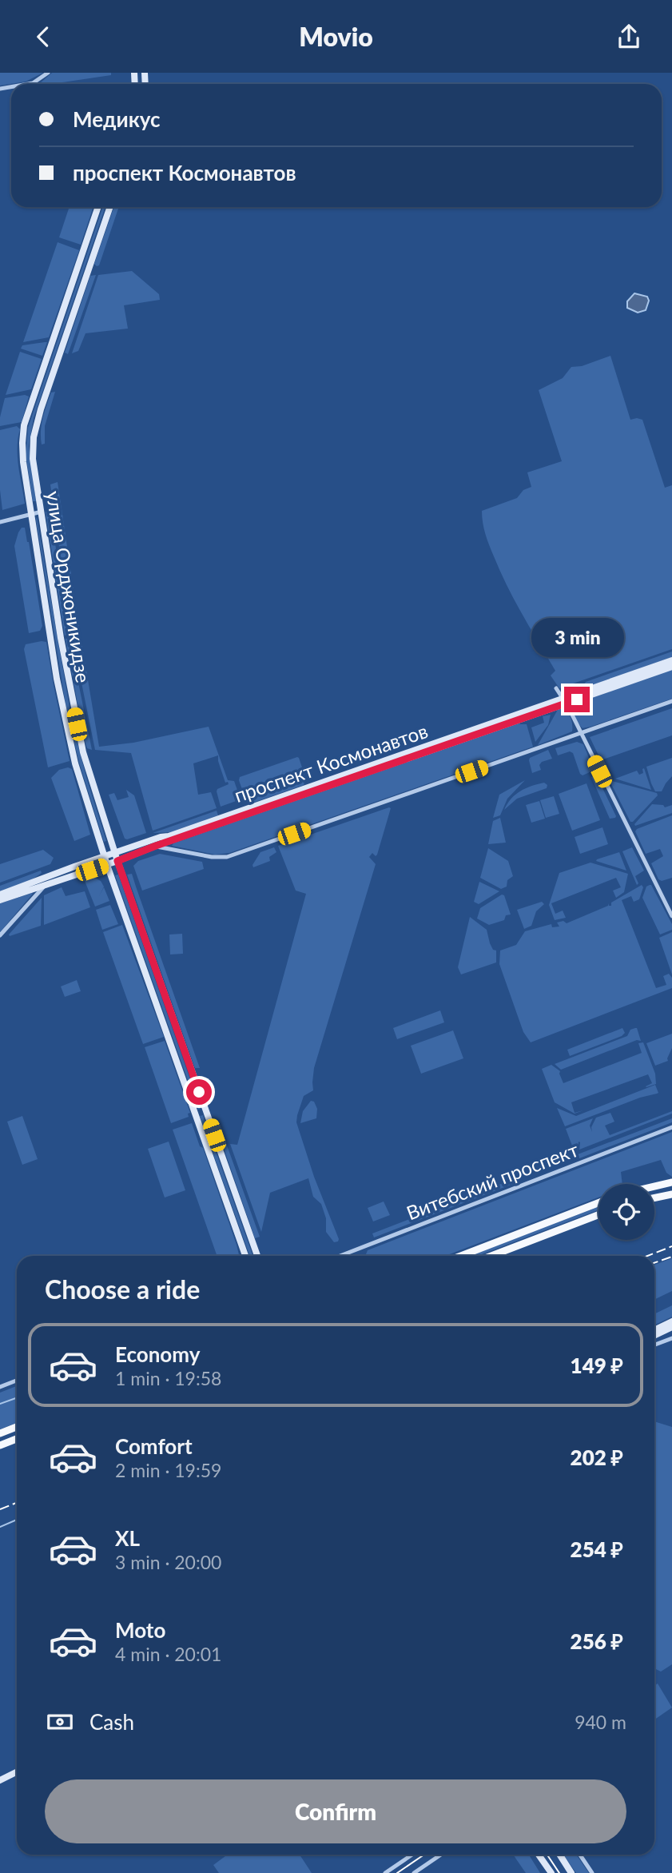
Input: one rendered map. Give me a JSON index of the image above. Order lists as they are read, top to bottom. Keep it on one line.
{"streets":{"street":["улица Орджоникидзе","проспект Космонавтов","Витебский проспект"]},"crossings":[["улица Орджоникидзе","проспект Космонавтов"]],"page":{"header":"Movio","banner":["Медикус","проспект Космонавтов"],"bubble":"3 min","heading":"Choose a ride","list":[{"name":"Economy","note":"1 min · 19:58","value":"149 ₽"},{"name":"Comfort","note":"2 min · 19:59","value":"202 ₽"},{"name":"XL","note":"3 min · 20:00","value":"254 ₽"},{"name":"Moto","note":"4 min · 20:01","value":"256 ₽"}],"pay":["Cash","940 m"],"buttons":"Confirm"}}
